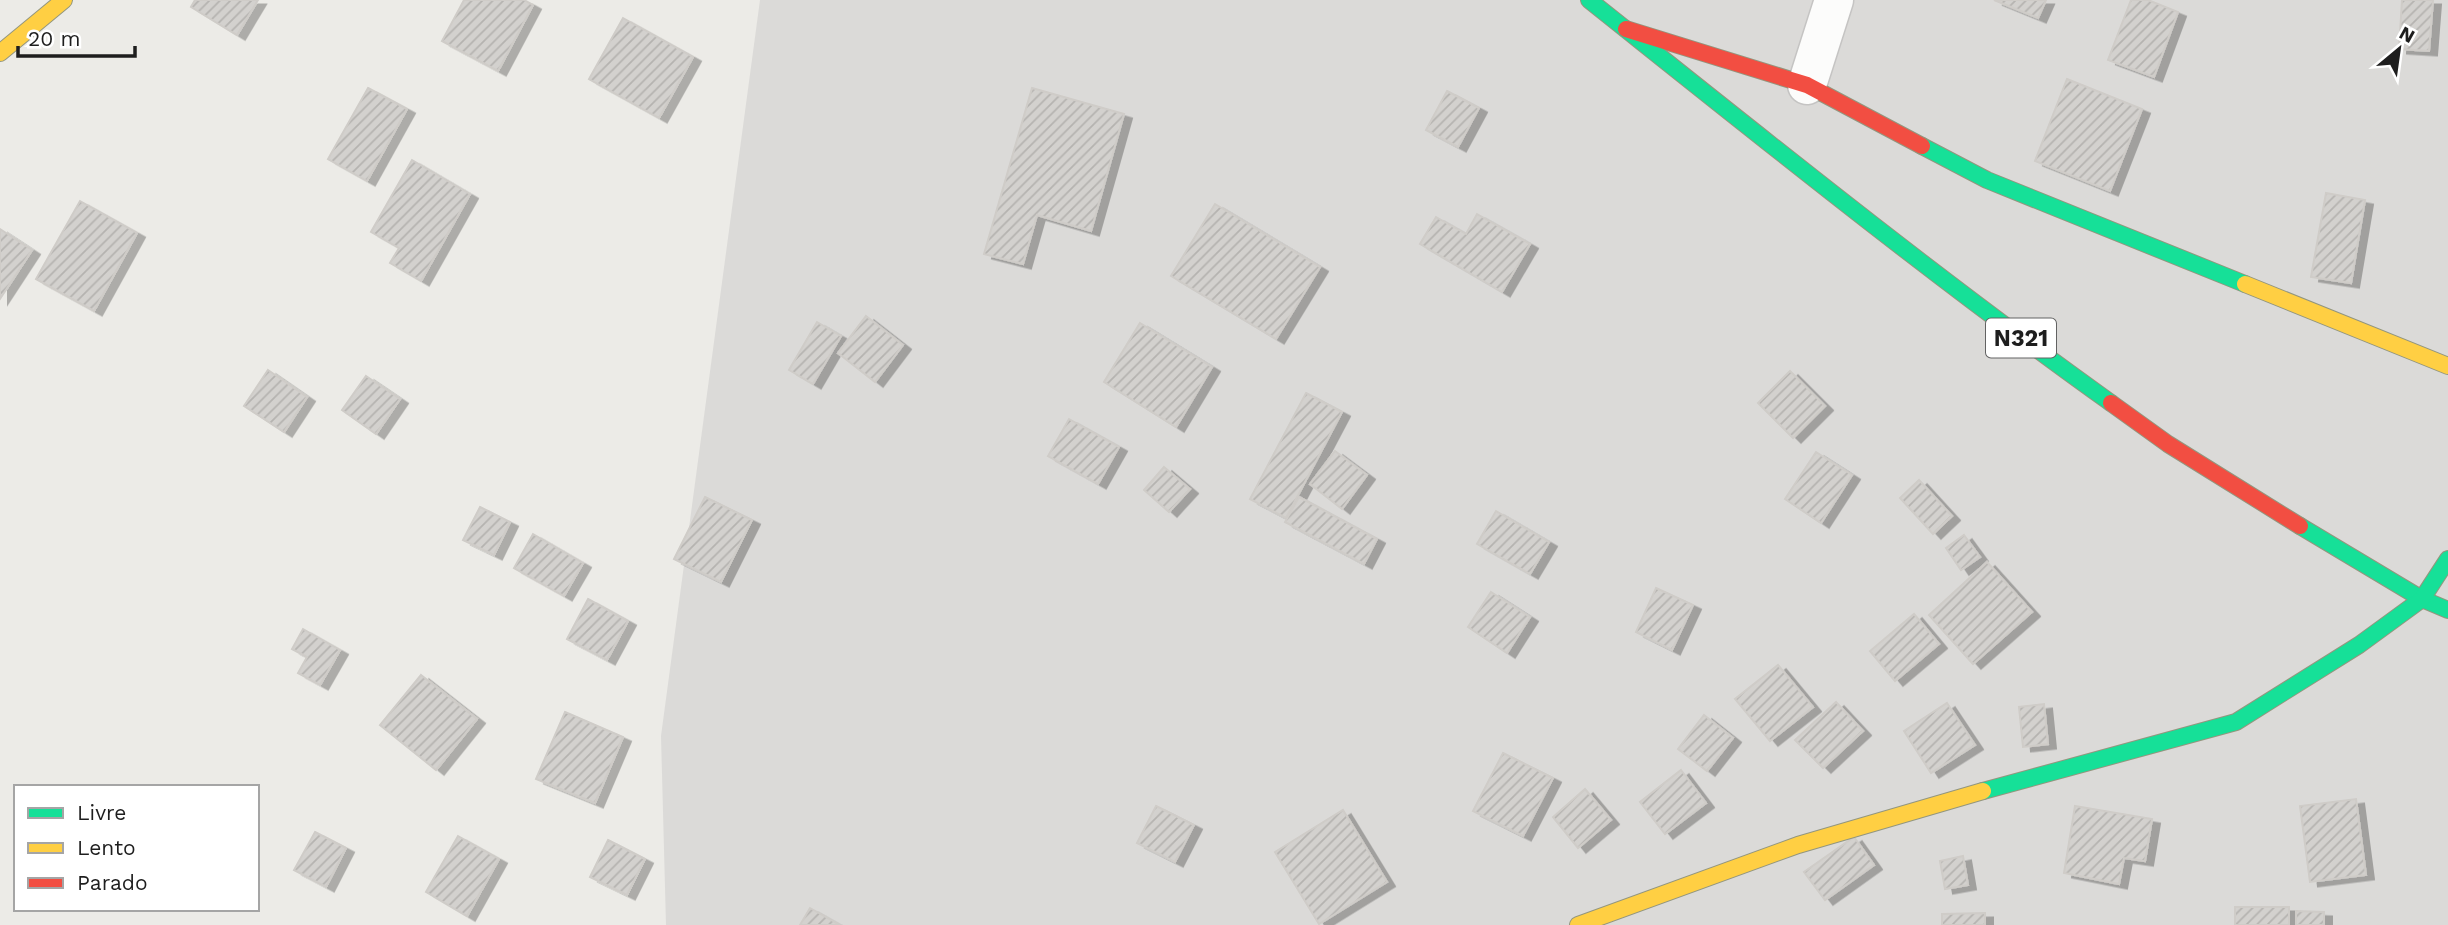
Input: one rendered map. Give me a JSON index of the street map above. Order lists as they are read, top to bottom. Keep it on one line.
{"streets":{"street":["N321"]},"legend":["Livre","Lento","Parado"],"scale_bar":"20 m","north":"top right"}
